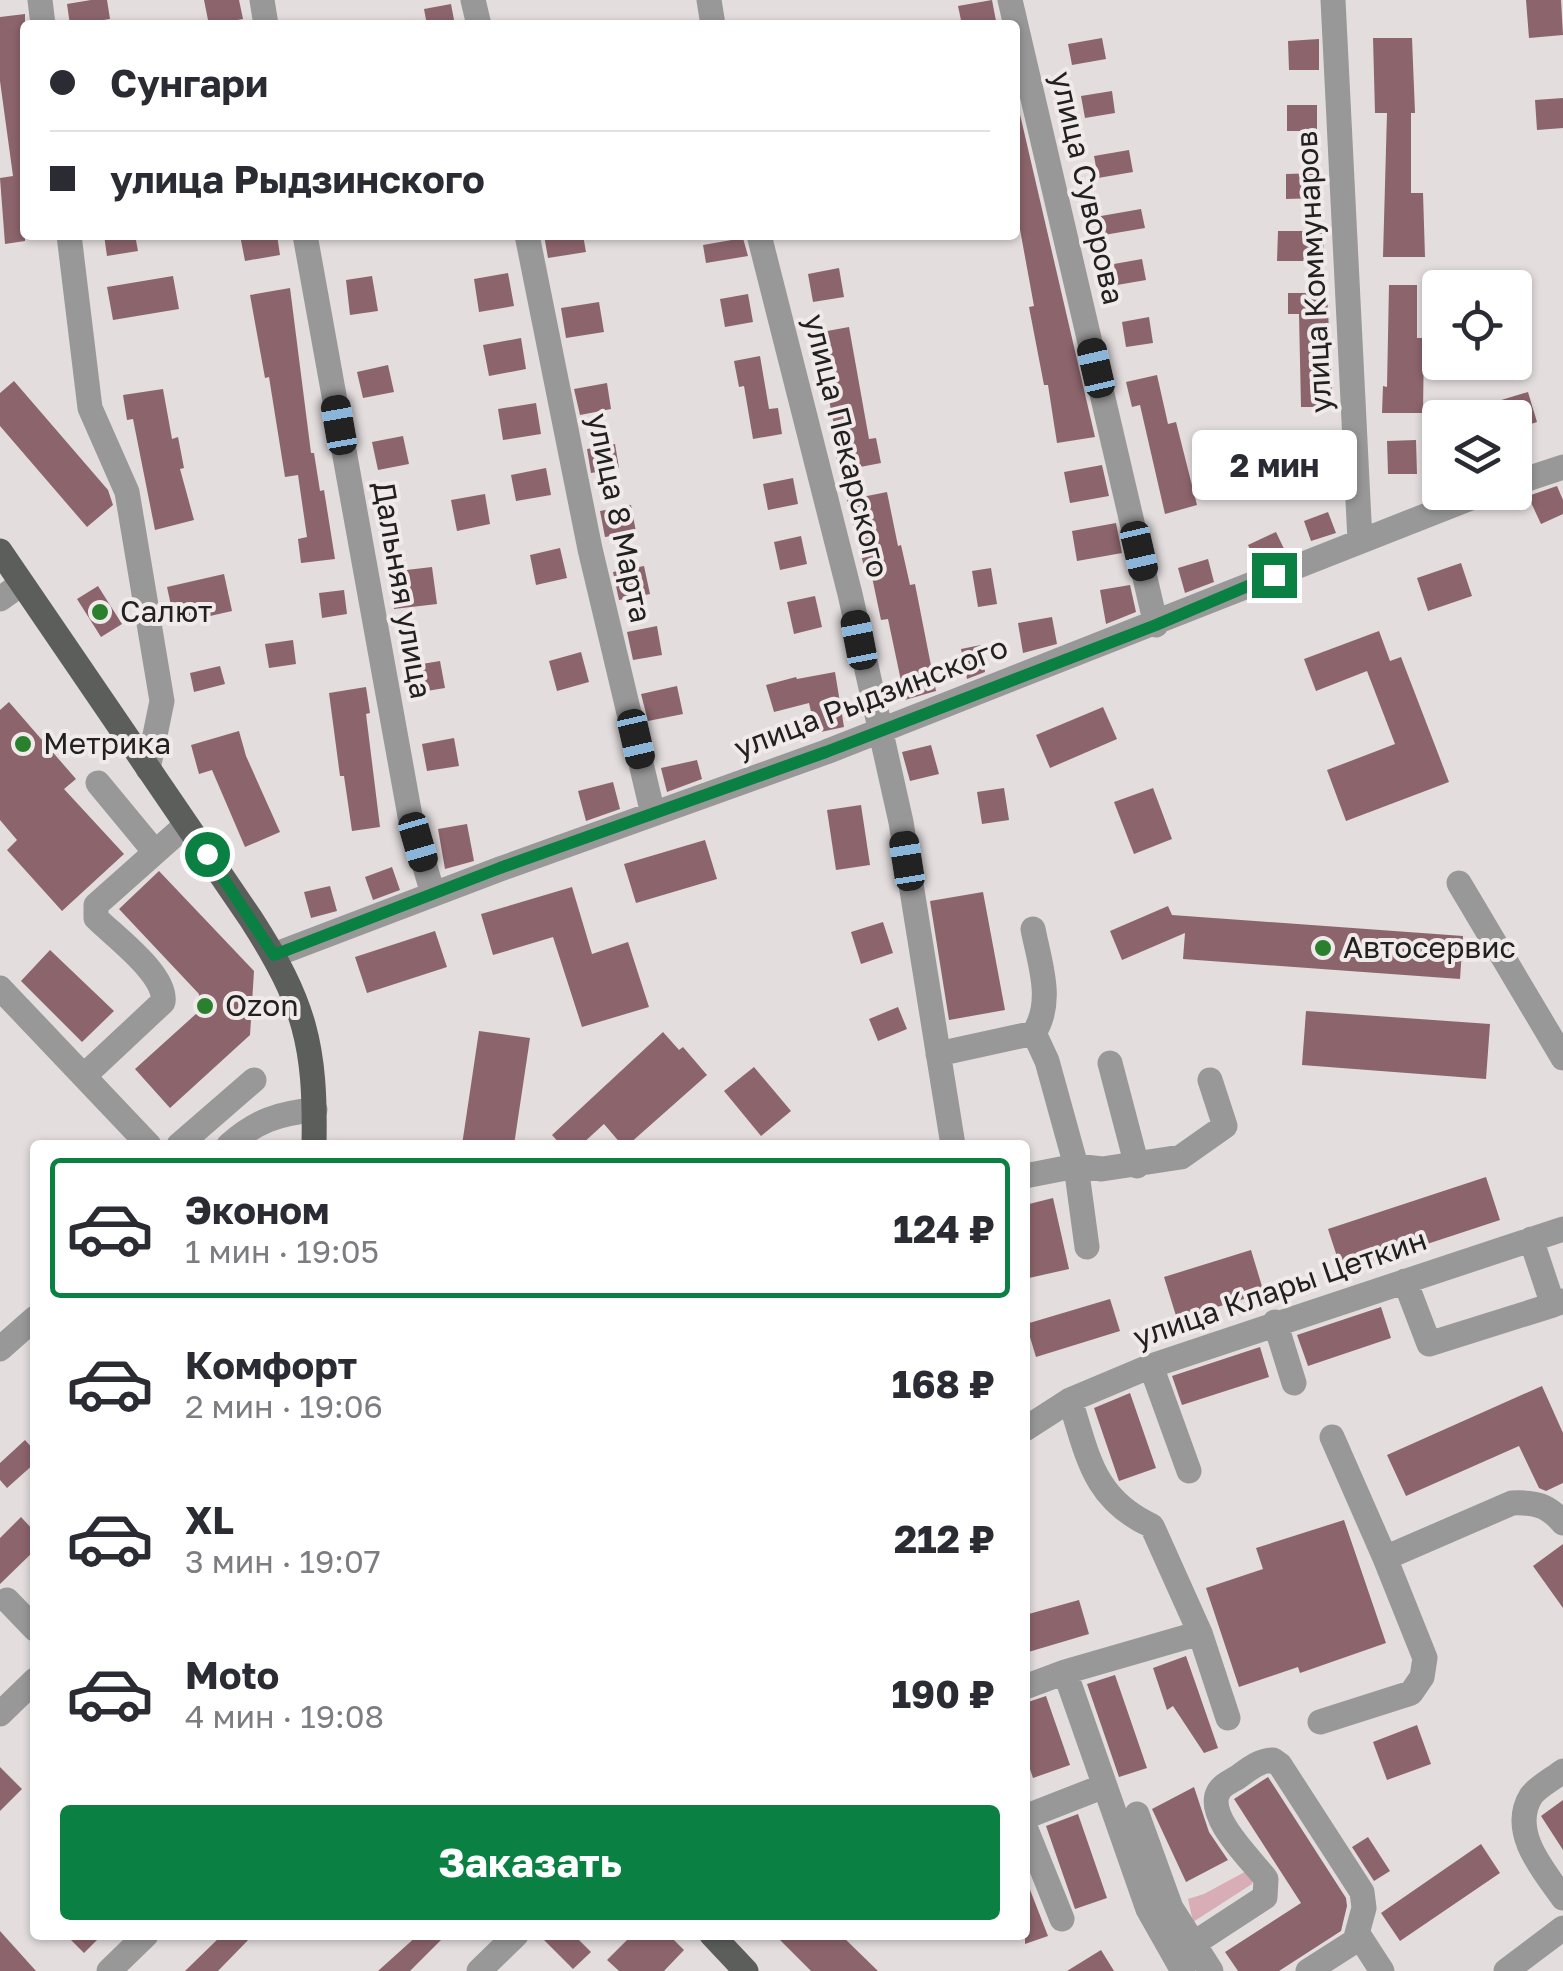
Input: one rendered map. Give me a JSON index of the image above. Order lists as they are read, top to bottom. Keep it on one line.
{"streets":{"street":["улица Суворова","улица Коммунаров","улица Пекарского","улица 8 Марта","Дальняя улица","улица Рыдзинского","улица Клары Цеткин"]},"crossings":[["улица Суворова","улица Рыдзинского"],["улица Коммунаров","улица Рыдзинского"],["улица Пекарского","улица Рыдзинского"],["улица 8 Марта","улица Рыдзинского"],["Дальняя улица","улица Рыдзинского"]],"places":["Салют","Метрика","Автосервис","Ozon"],"page":{"banner":["Сунгари","улица Рыдзинского"],"bubble":"2 мин","list":[{"name":"Эконом","note":"1 мин · 19:05","value":"124 ₽"},{"name":"Комфорт","note":"2 мин · 19:06","value":"168 ₽"},{"name":"XL","note":"3 мин · 19:07","value":"212 ₽"},{"name":"Moto","note":"4 мин · 19:08","value":"190 ₽"}],"buttons":"Заказать"}}
